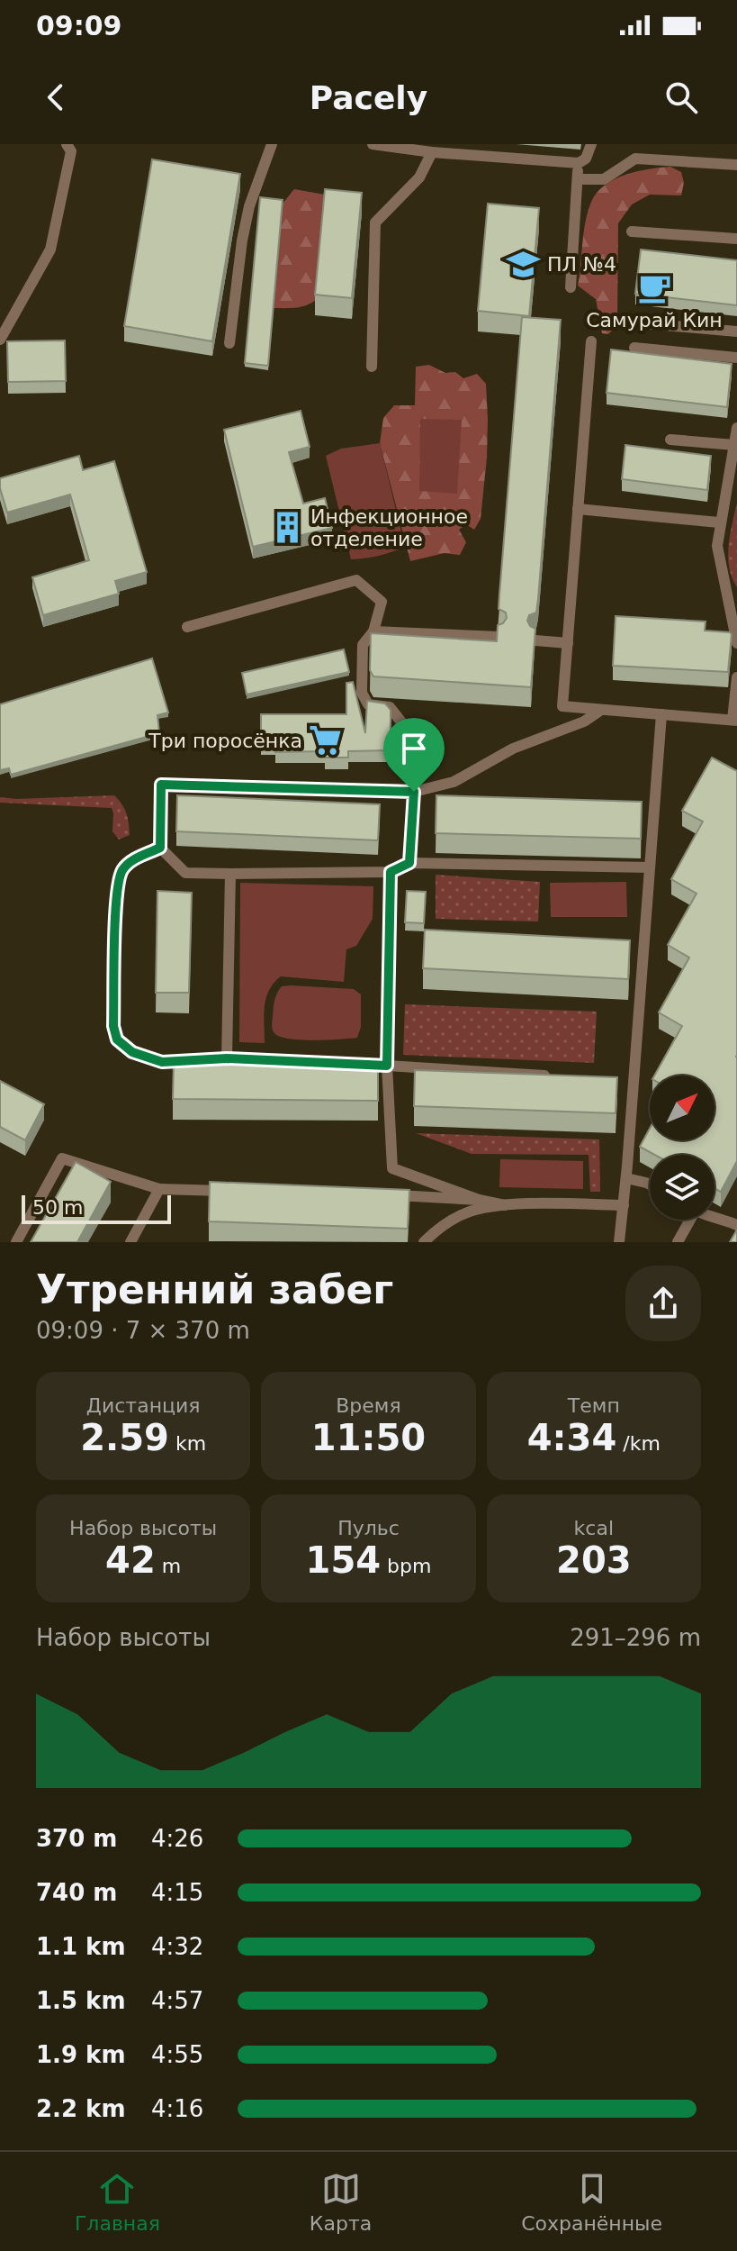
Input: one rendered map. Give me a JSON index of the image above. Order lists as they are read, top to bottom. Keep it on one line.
{"places":{"school or university":["ПЛ №4"],"cafe":["Самурай Кин"],"building":["Инфекционное отделение"],"supermarket":["Три поросёнка"]},"scale_bar":"50 m","north":"top right","page":{"status":"09:09","header":"Pacely","scale":"50 m","heading":["Утренний забег","09:09 · 7 × 370 m"],"stats":[["Дистанция","2.59 km"],["Время","11:50"],["Темп","4:34 /km"],["Набор высоты","42 m"],["Пульс","154 bpm"],["kcal","203"]],"chart":["Набор высоты","291–296 m"],"list":[{"name":"370 m","note":"4:26"},{"name":"740 m","note":"4:15"},{"name":"1.1 km","note":"4:32"},{"name":"1.5 km","note":"4:57"},{"name":"1.9 km","note":"4:55"},{"name":"2.2 km","note":"4:16"}],"tabs":["Главная","Карта","Сохранённые"]}}
